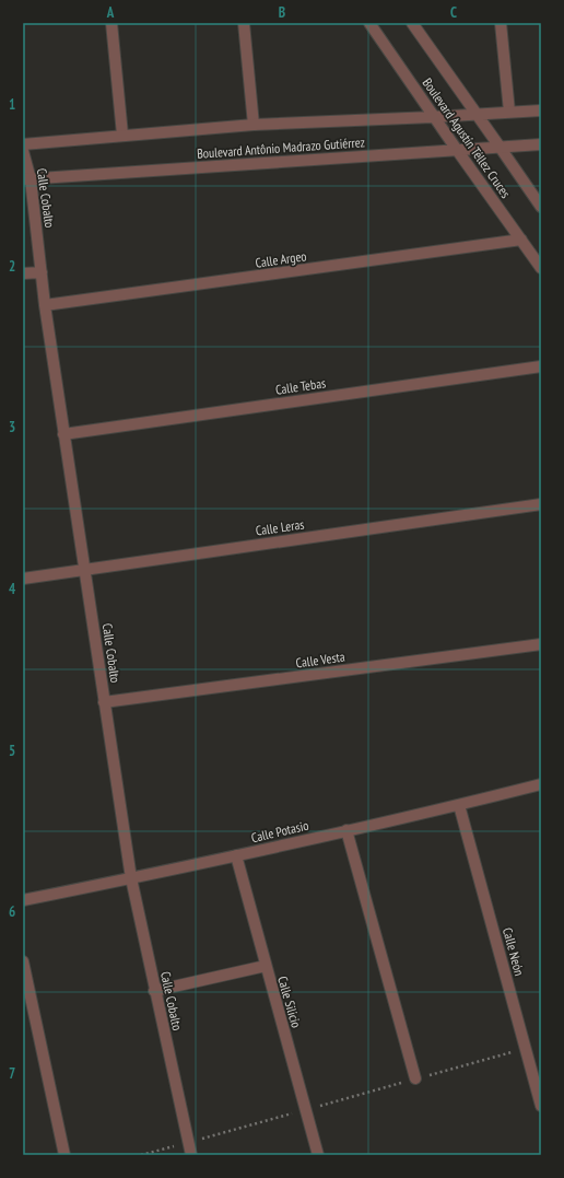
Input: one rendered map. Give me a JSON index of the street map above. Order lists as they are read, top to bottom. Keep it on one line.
{"streets":{"street":["Boulevard Agustín Téllez Cruces","Boulevard Antônio Madrazo Gutiérrez","Calle Cobalto","Calle Argeo","Calle Tebas","Calle Leras","Calle Vesta","Calle Potasio","Calle Neón","Calle Silicio"]},"crossings":[["Boulevard Agustín Téllez Cruces","Boulevard Antônio Madrazo Gutiérrez"],["Boulevard Agustín Téllez Cruces","Calle Argeo"],["Boulevard Antônio Madrazo Gutiérrez","Calle Cobalto"],["Calle Cobalto","Calle Argeo"],["Calle Cobalto","Calle Tebas"],["Calle Cobalto","Calle Leras"],["Calle Cobalto","Calle Vesta"],["Calle Cobalto","Calle Potasio"],["Calle Potasio","Calle Neón"],["Calle Potasio","Calle Silicio"]],"grid":{"columns":["A","B","C"],"rows":["1","2","3","4","5","6","7"]}}
